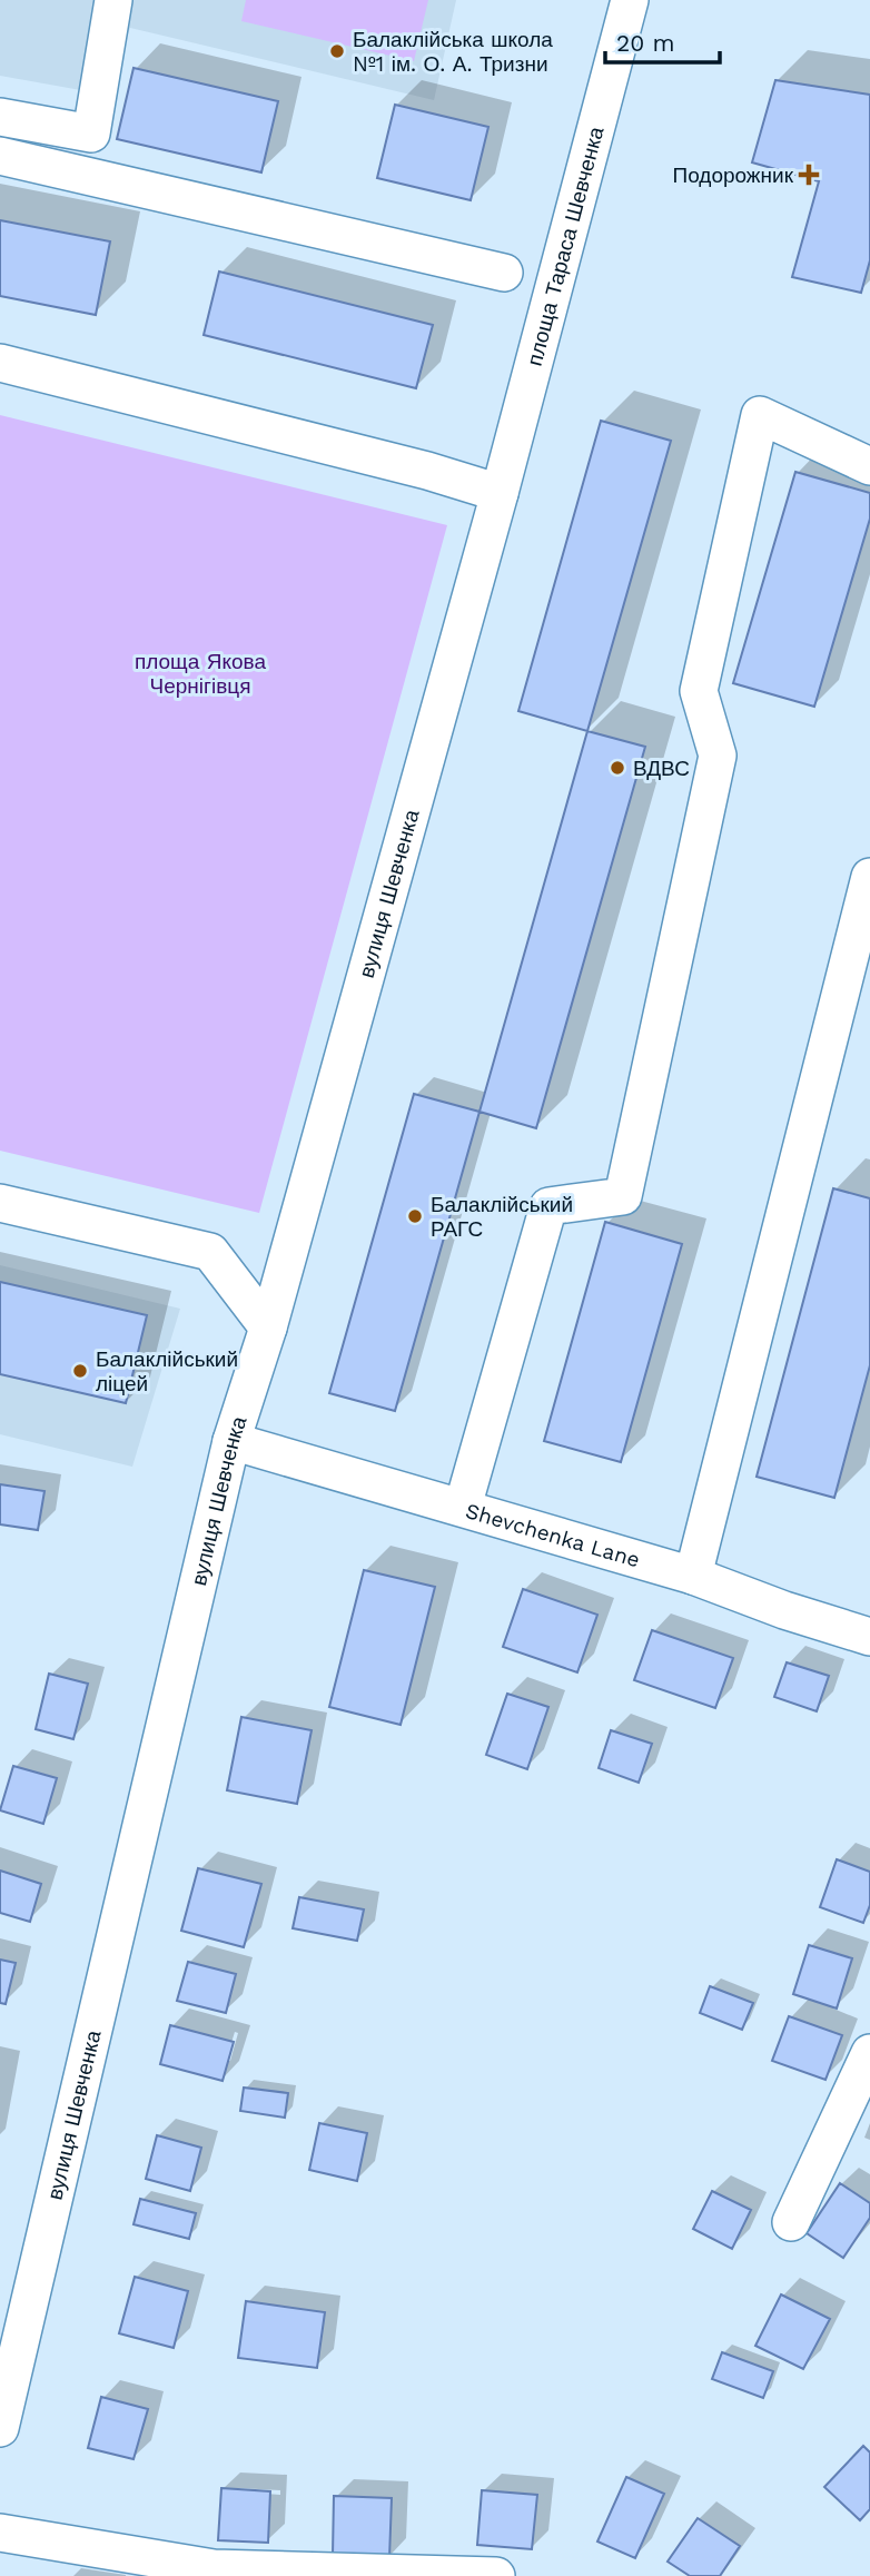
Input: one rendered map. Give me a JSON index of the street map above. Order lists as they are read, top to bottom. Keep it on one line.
{"streets":{"street":["площа Тараса Шевченка","вулиця Шевченка","Shevchenka Lane"]},"crossings":[["площа Тараса Шевченка","вулиця Шевченка"],["вулиця Шевченка","Shevchenka Lane"]],"parks":["площа Якова Чернігівця"],"places":{"other":["Балаклійська школа №1 ім. О. А. Тризни","ВДВС","Балаклійський РАГС","Балаклійський ліцей"],"health":["Подорожник"]},"scale_bar":"20 m"}
